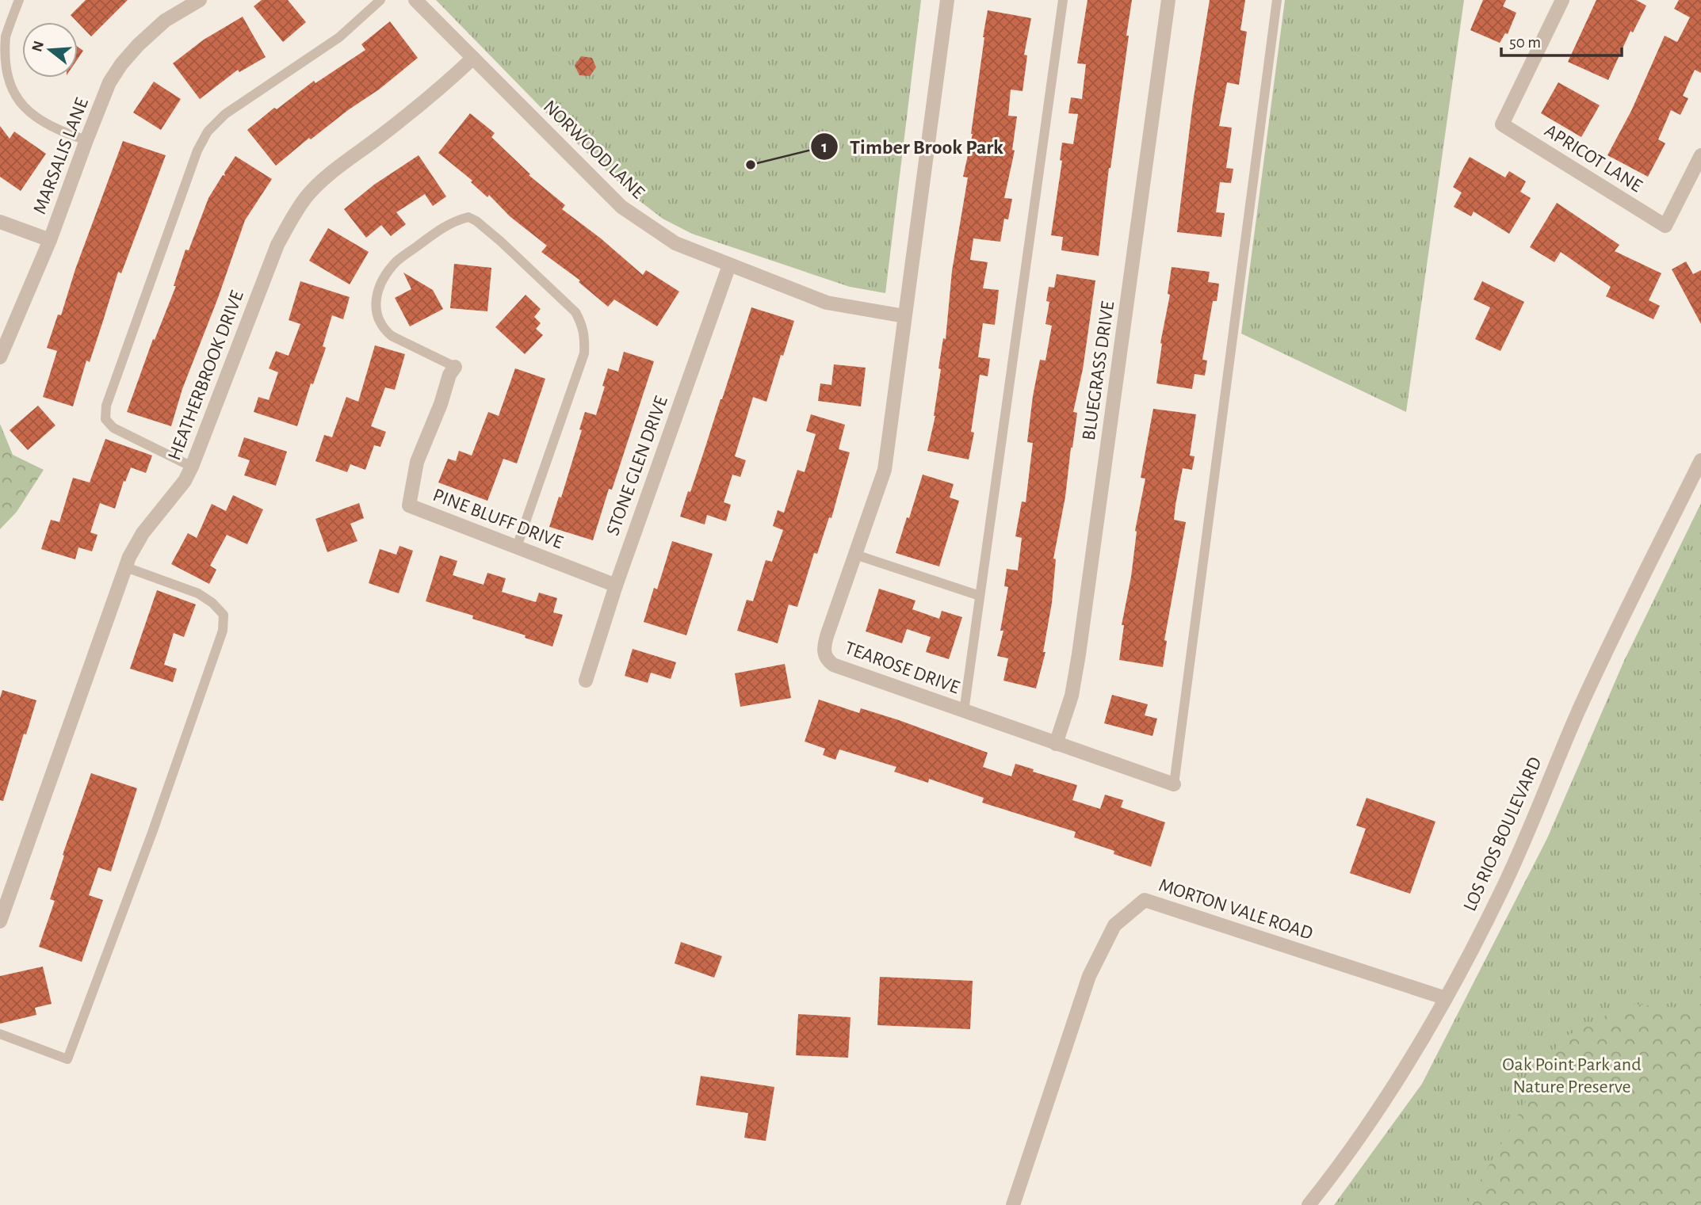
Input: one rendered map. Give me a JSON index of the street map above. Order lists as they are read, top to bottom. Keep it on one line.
{"streets":{"street":["NORWOOD LANE","MARSALIS LANE","APRICOT LANE","BLUEGRASS DRIVE","HEATHERBROOK DRIVE","STONE GLEN DRIVE","PINE BLUFF DRIVE","TEAROSE DRIVE","LOS RIOS BOULEVARD","MORTON VALE ROAD"]},"crossings":[["NORWOOD LANE","HEATHERBROOK DRIVE"],["NORWOOD LANE","STONE GLEN DRIVE"],["NORWOOD LANE","TEAROSE DRIVE"],["BLUEGRASS DRIVE","TEAROSE DRIVE"],["STONE GLEN DRIVE","PINE BLUFF DRIVE"],["LOS RIOS BOULEVARD","MORTON VALE ROAD"]],"parks":["Oak Point Park and Nature Preserve"],"places":["Timber Brook Park"],"scale_bar":"50 m","north":"left"}
